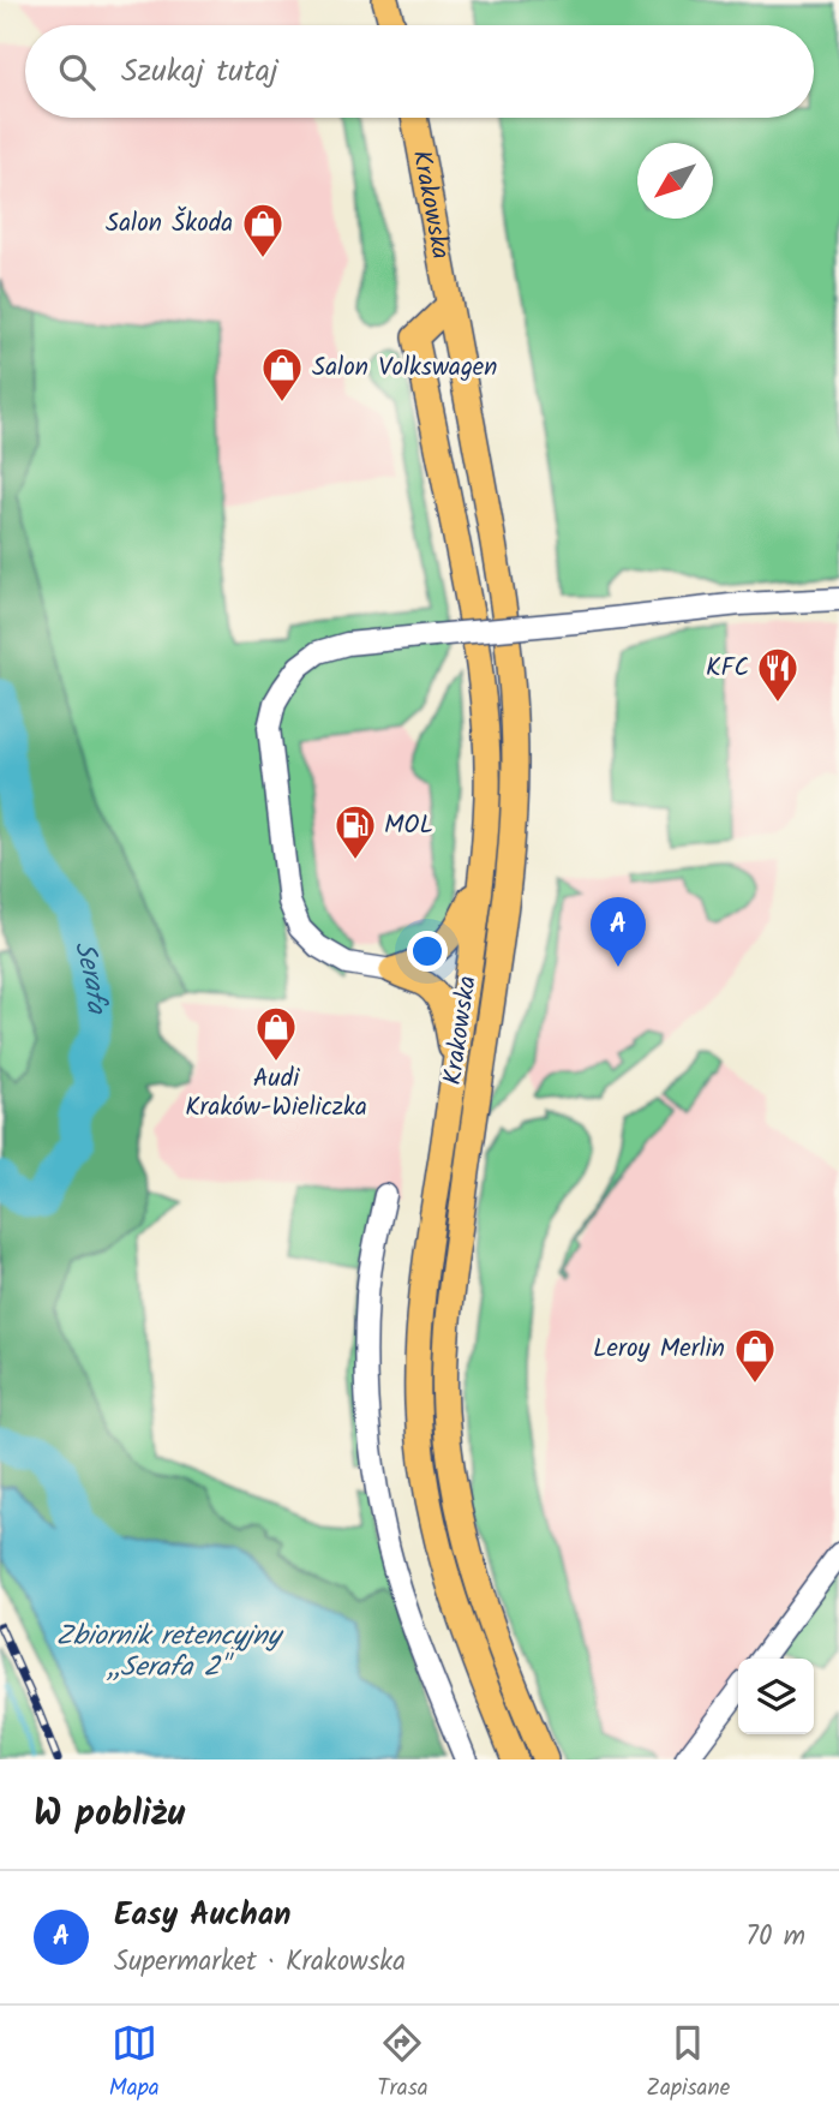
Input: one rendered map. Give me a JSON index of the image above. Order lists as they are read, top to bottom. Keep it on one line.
{"streets":{"main road":["Krakowska"]},"water":["Serafa","Zbiornik retencyjny ,,Serafa 2\""],"places":{"shop":["Salon Škoda","Salon Volkswagen","Audi Kraków-Wieliczka","Leroy Merlin"],"restaurant":["KFC"],"fuel station":["MOL"]},"north":"bottom left","page":{"search":"Szukaj tutaj","pins":"A","heading":"W pobliżu","list":[{"mark":"A","name":"Easy Auchan","note":"Supermarket · Krakowska","value":"70 m"}],"nav":["Mapa","Trasa","Zapisane"]}}
